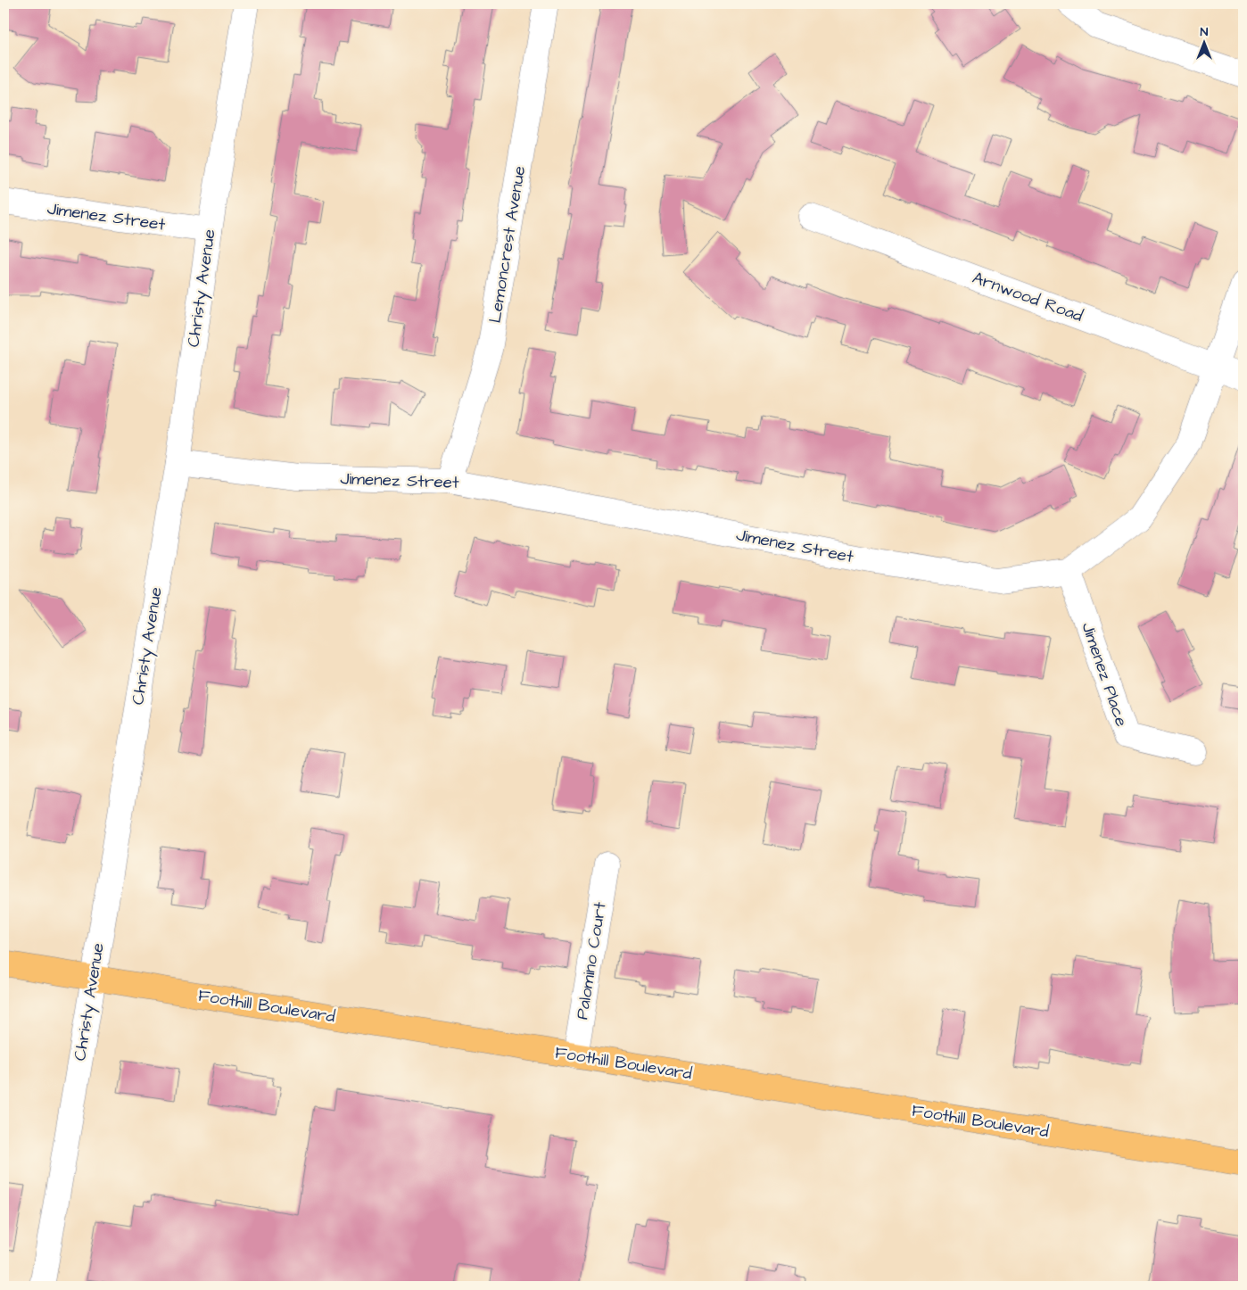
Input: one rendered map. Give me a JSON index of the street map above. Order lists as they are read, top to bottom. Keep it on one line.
{"streets":{"main road":["Foothill Boulevard"],"street":["Jimenez Street","Lemoncrest Avenue","Christy Avenue","Arnwood Road","Jimenez Place","Palomino Court"]},"crossings":[["Jimenez Street","Lemoncrest Avenue"],["Jimenez Street","Christy Avenue"],["Jimenez Street","Arnwood Road"],["Jimenez Street","Jimenez Place"],["Christy Avenue","Foothill Boulevard"],["Palomino Court","Foothill Boulevard"]],"north":"top"}
